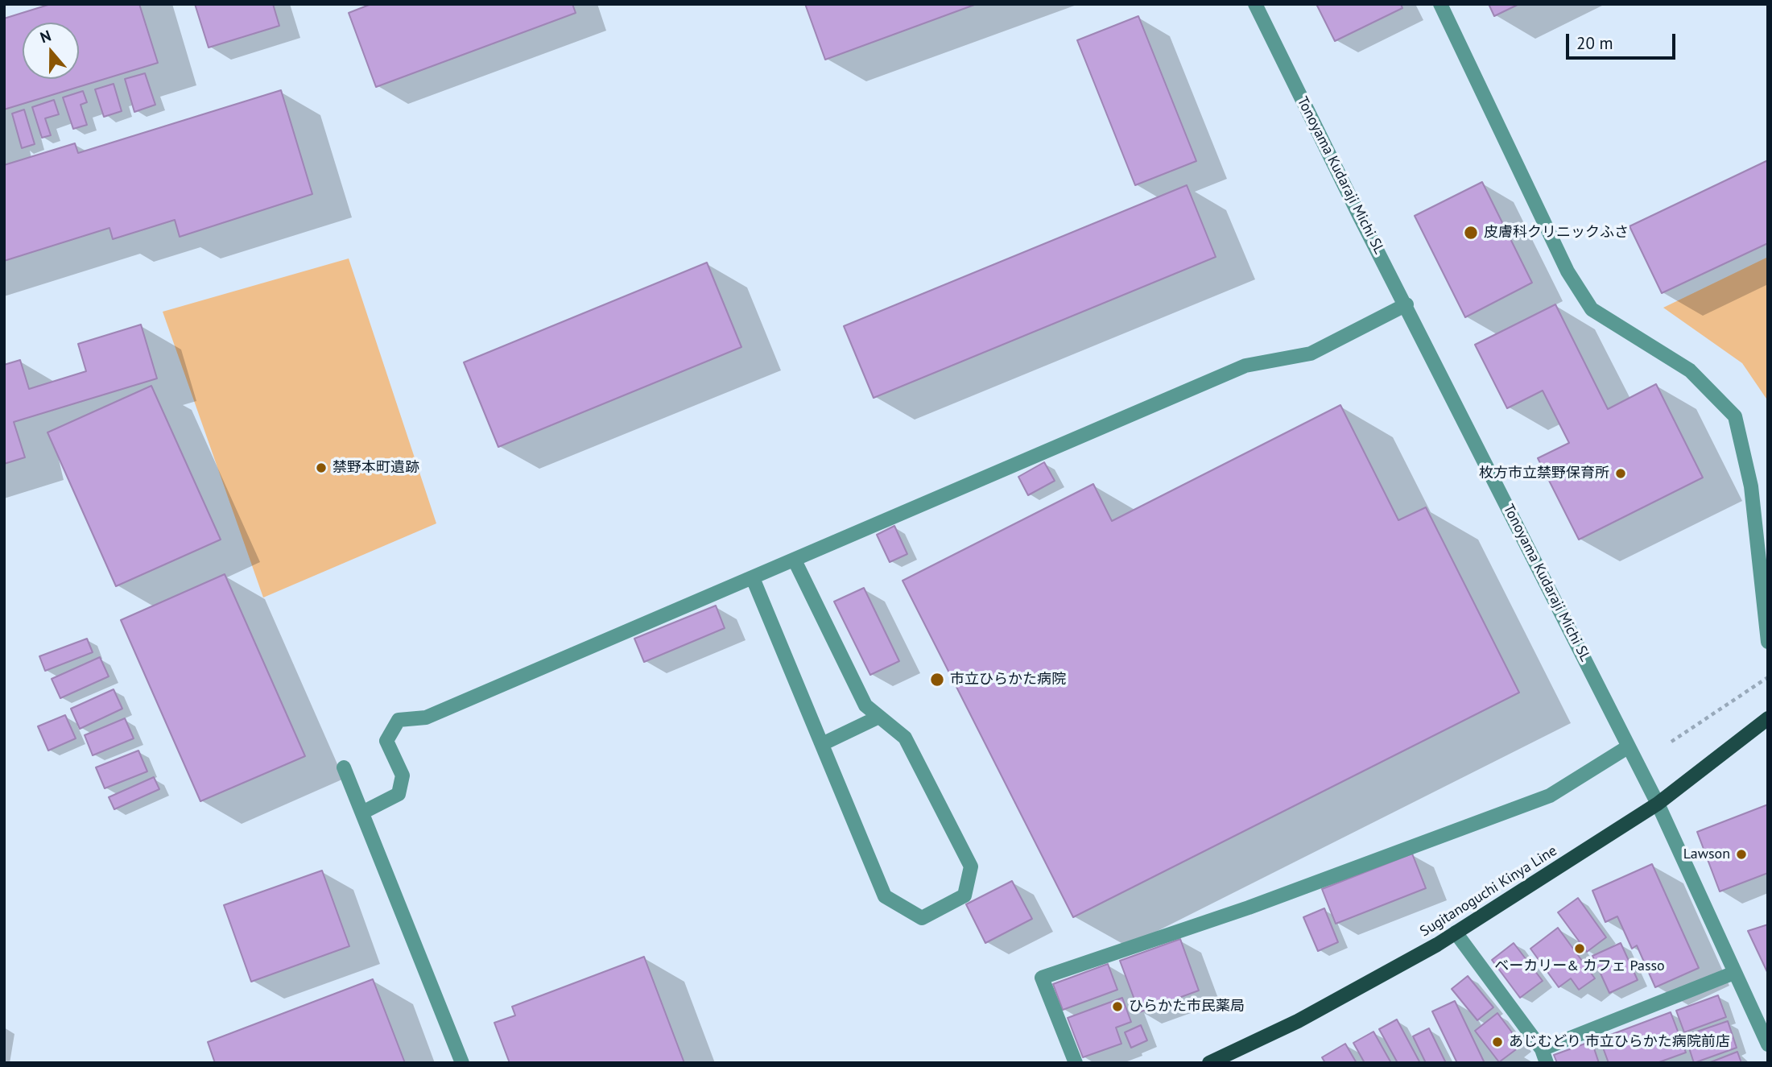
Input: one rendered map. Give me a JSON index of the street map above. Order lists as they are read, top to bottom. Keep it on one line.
{"streets":{"main road":["Sugitanoguchi Kinya Line"],"street":["Tonoyama Kudaraji Michi SL"]},"crossings":[["Tonoyama Kudaraji Michi SL","Sugitanoguchi Kinya Line"]],"places":["皮膚科クリニックふさ","禁野本町遺跡","枚方市立禁野保育所","市立ひらかた病院","Lawson","ベーカリー& カフェ Passo","ひらかた市民薬局","あじむどり 市立ひらかた病院前店"],"scale_bar":"20 m","north":"top"}
